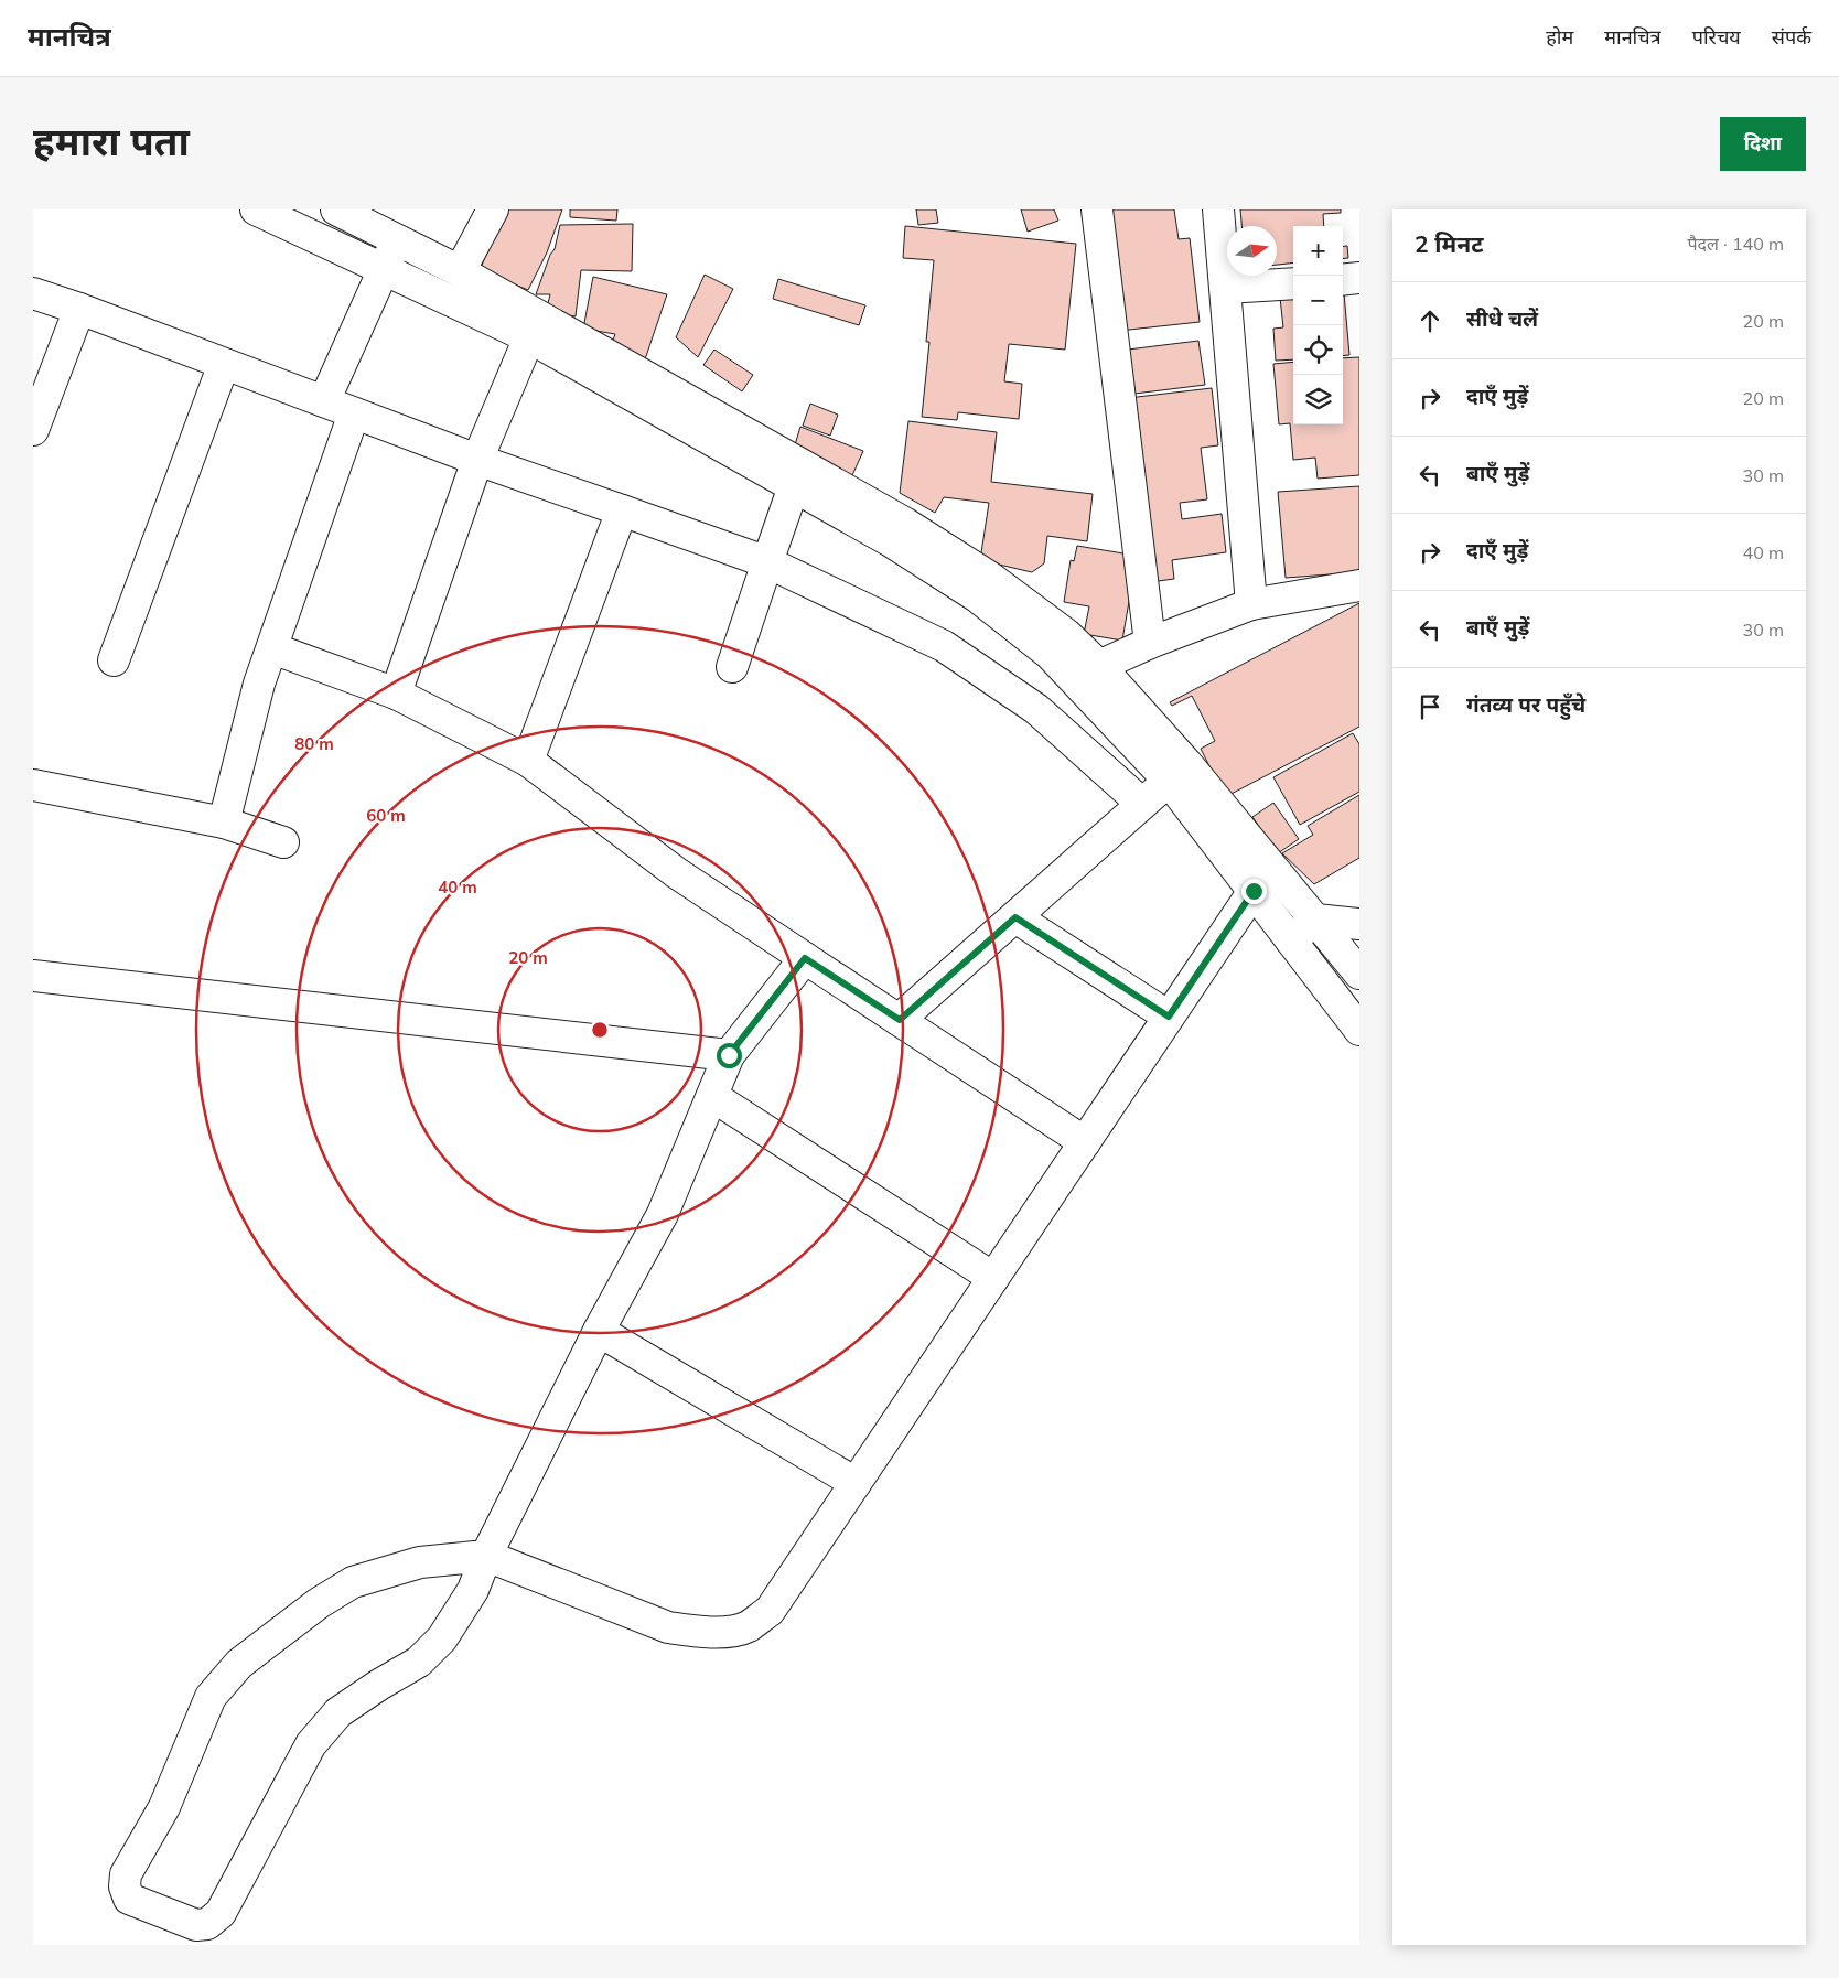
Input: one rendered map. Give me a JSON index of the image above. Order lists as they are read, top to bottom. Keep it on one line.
{"north":"right","page":{"header":"मानचित्र","nav":["होम","मानचित्र","परिचय","संपर्क"],"title":"हमारा पता","buttons":"दिशा","heading":["2 मिनट","पैदल · 140 m"],"map_buttons":["+","−"],"list":[["सीधे चलें","20 m"],["दाएँ मुड़ें","20 m"],["बाएँ मुड़ें","30 m"],["दाएँ मुड़ें","40 m"],["बाएँ मुड़ें","30 m"],"गंतव्य पर पहुँचे"]},"rings":["80 m","60 m","40 m","20 m"]}
